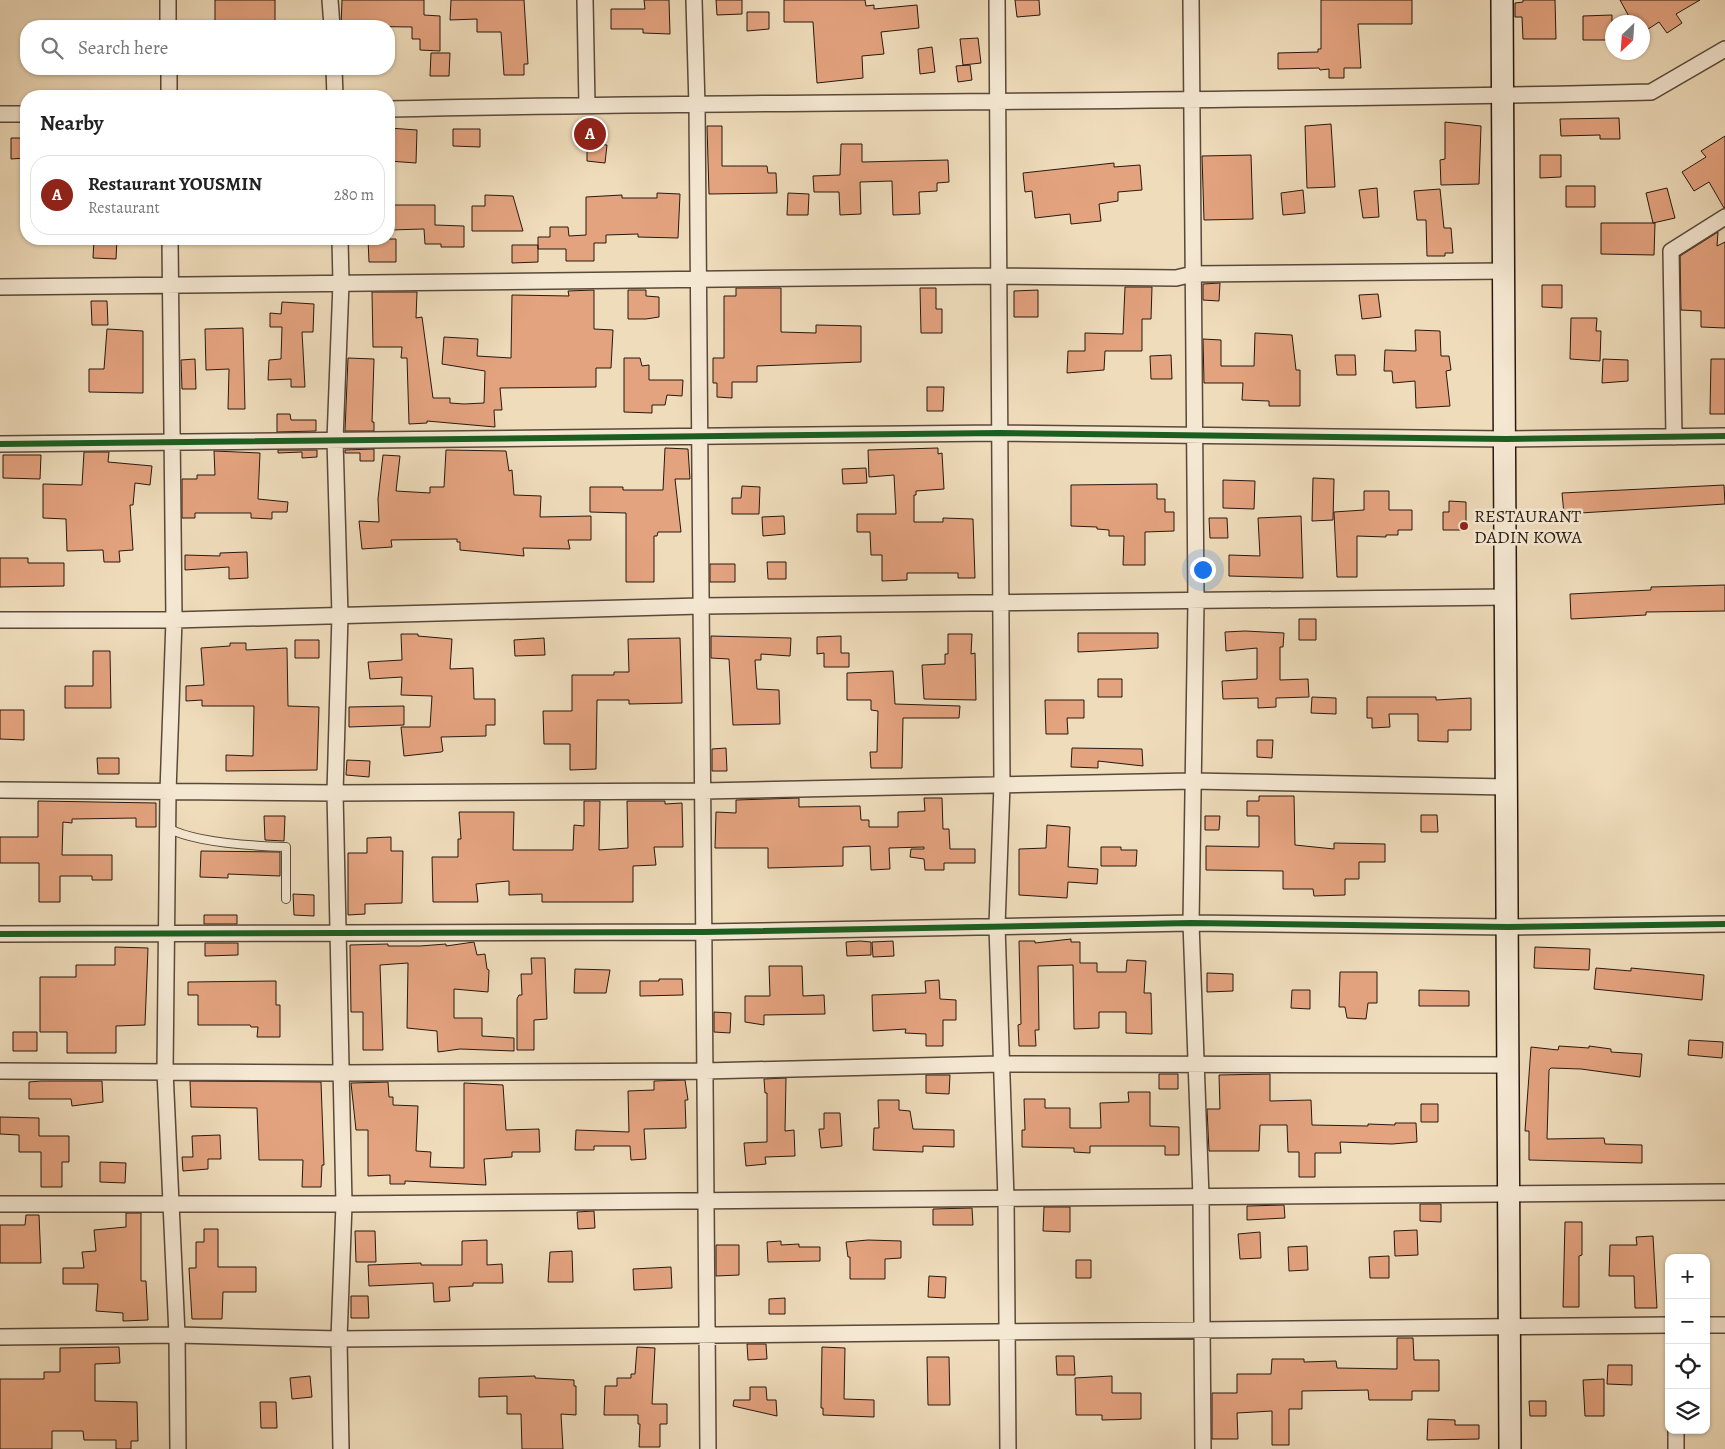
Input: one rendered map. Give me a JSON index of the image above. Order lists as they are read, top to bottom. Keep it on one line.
{"places":["RESTAURANT DADIN KOWA"],"north":"bottom left","page":{"search":"Search here","heading":"Nearby","pins":"A","list":[{"mark":"A","name":"Restaurant YOUSMIN","note":"Restaurant","value":"280 m"}],"map_buttons":["+","−"]}}
